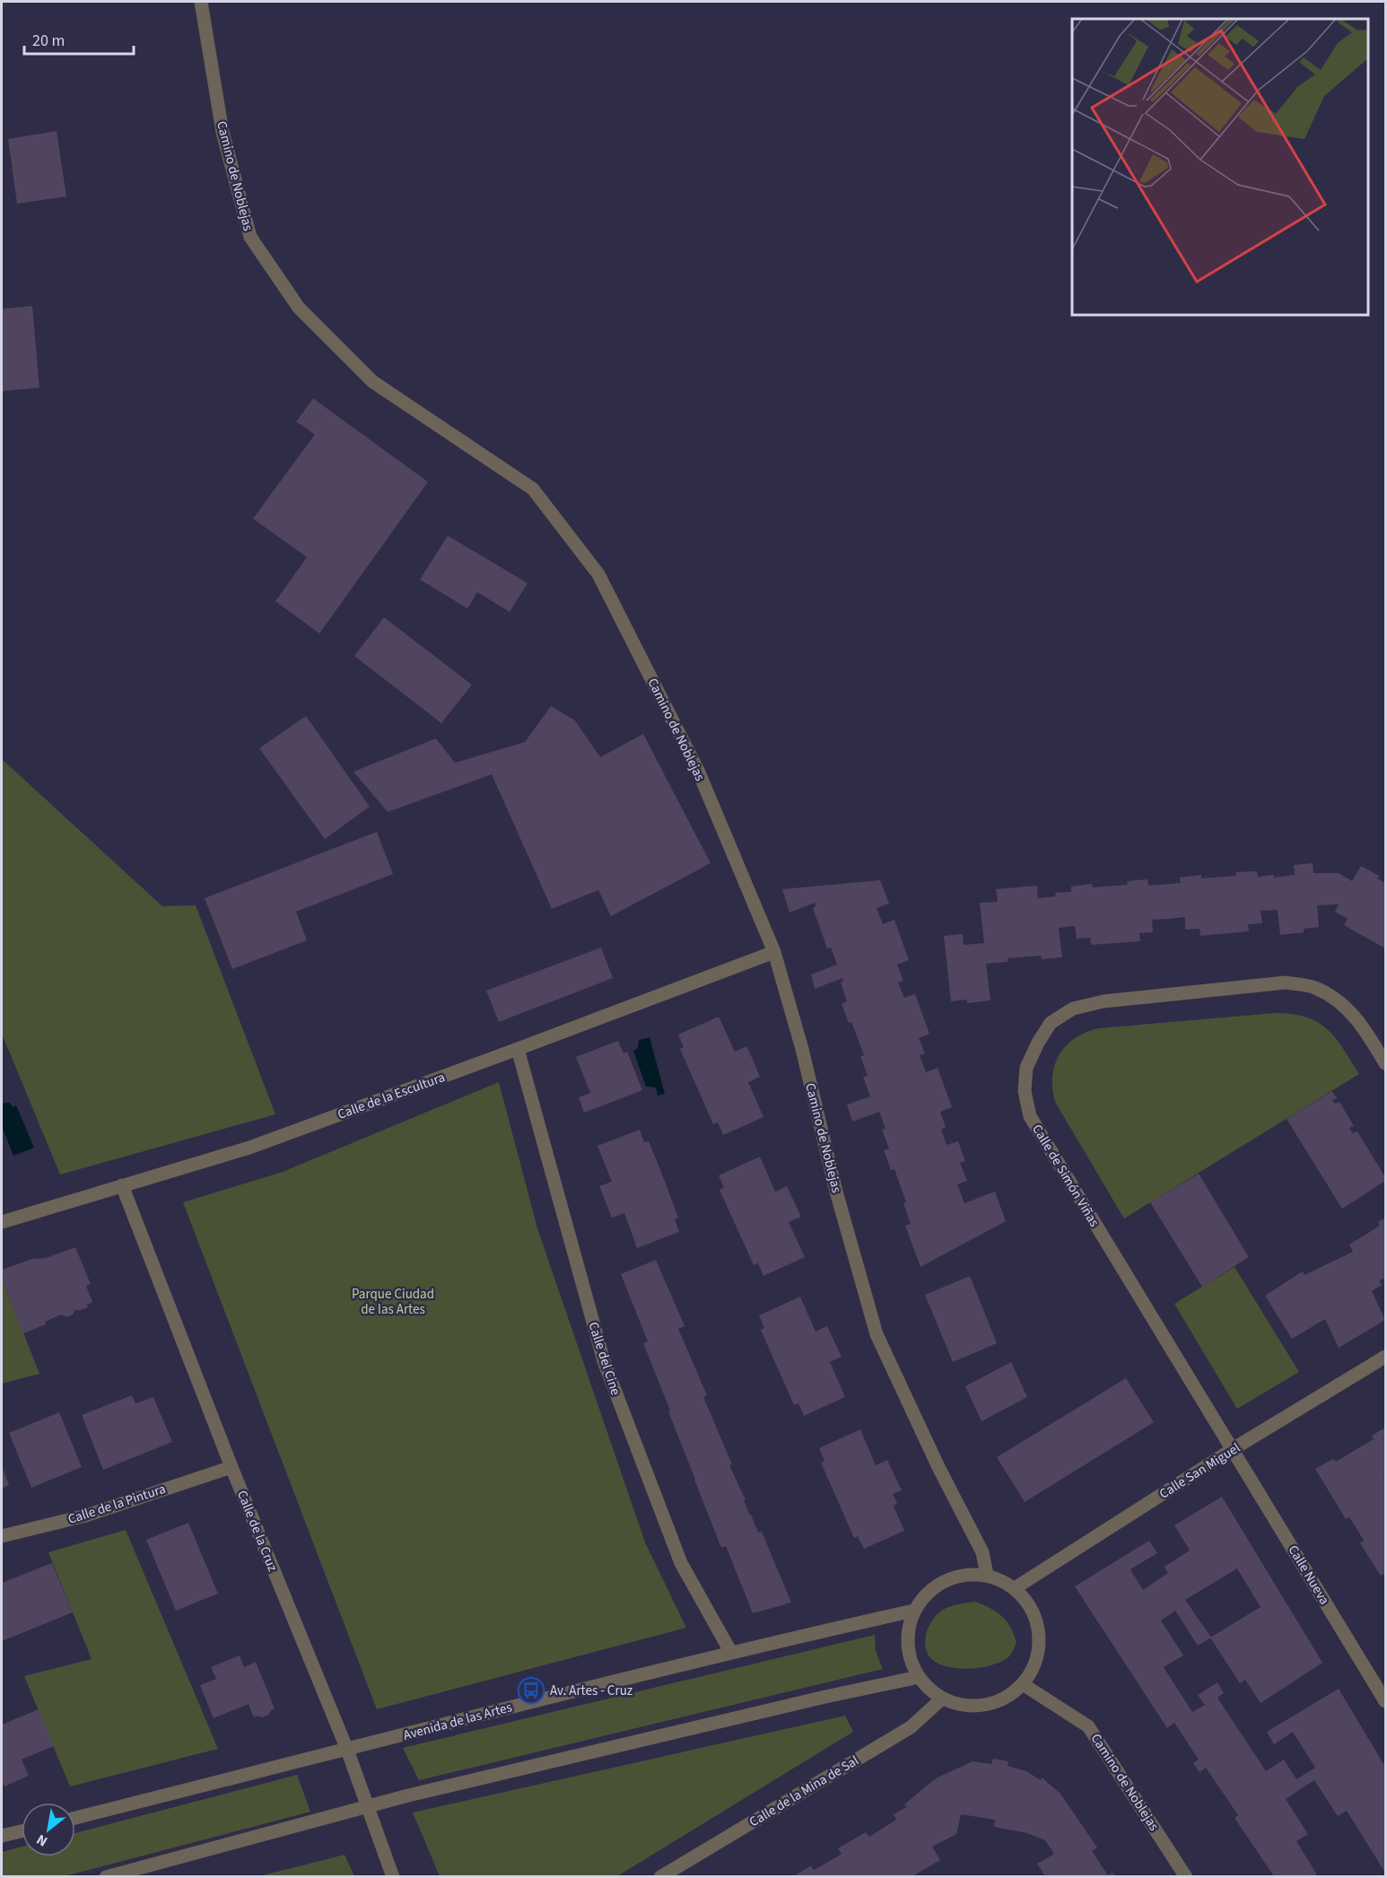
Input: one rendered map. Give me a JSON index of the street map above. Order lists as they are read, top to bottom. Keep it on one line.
{"streets":{"street":["Camino de Noblejas","Calle de la Escultura","Calle de Simón Viñas","Calle del Cine","Calle San Miguel","Calle de la Pintura","Calle de la Cruz","Calle Nueva","Avenida de las Artes","Calle de la Mina de Sal"]},"crossings":[["Camino de Noblejas","Calle de la Escultura"],["Camino de Noblejas","Calle San Miguel"],["Camino de Noblejas","Avenida de las Artes"],["Camino de Noblejas","Calle de la Mina de Sal"],["Calle de la Escultura","Calle del Cine"],["Calle de la Escultura","Calle de la Cruz"],["Calle de Simón Viñas","Calle San Miguel"],["Calle de Simón Viñas","Calle Nueva"],["Calle del Cine","Avenida de las Artes"],["Calle San Miguel","Calle Nueva"],["Calle San Miguel","Avenida de las Artes"],["Calle San Miguel","Calle de la Mina de Sal"],["Calle de la Pintura","Calle de la Cruz"],["Calle de la Cruz","Avenida de las Artes"],["Avenida de las Artes","Calle de la Mina de Sal"]],"parks":["Parque Ciudad de las Artes"],"places":{"bus stop":["Av. Artes - Cruz"]},"scale_bar":"20 m","north":"bottom left"}
